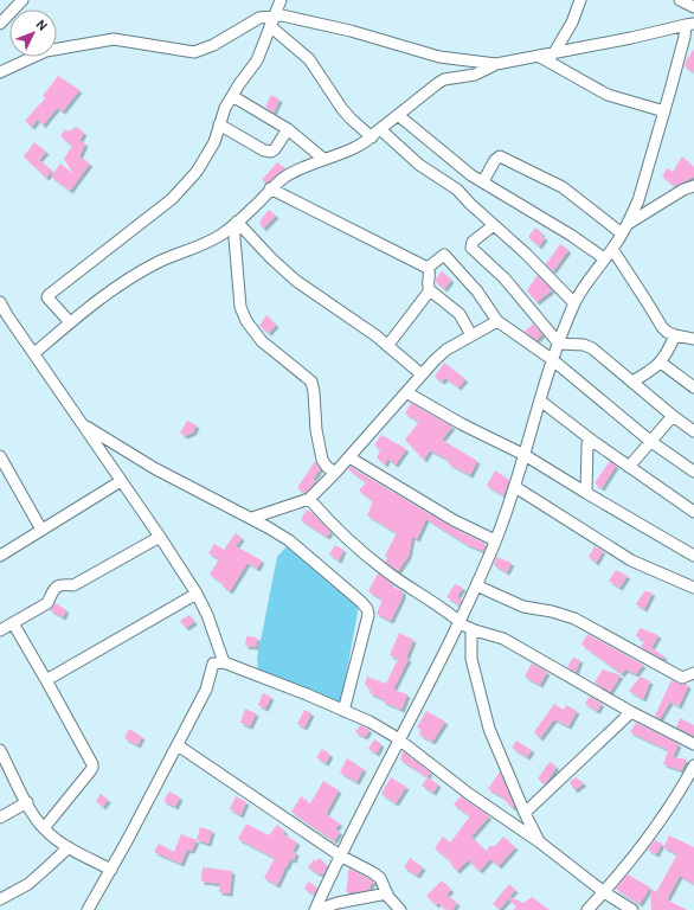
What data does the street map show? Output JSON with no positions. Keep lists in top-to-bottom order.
{
  "north": "top right"
}
